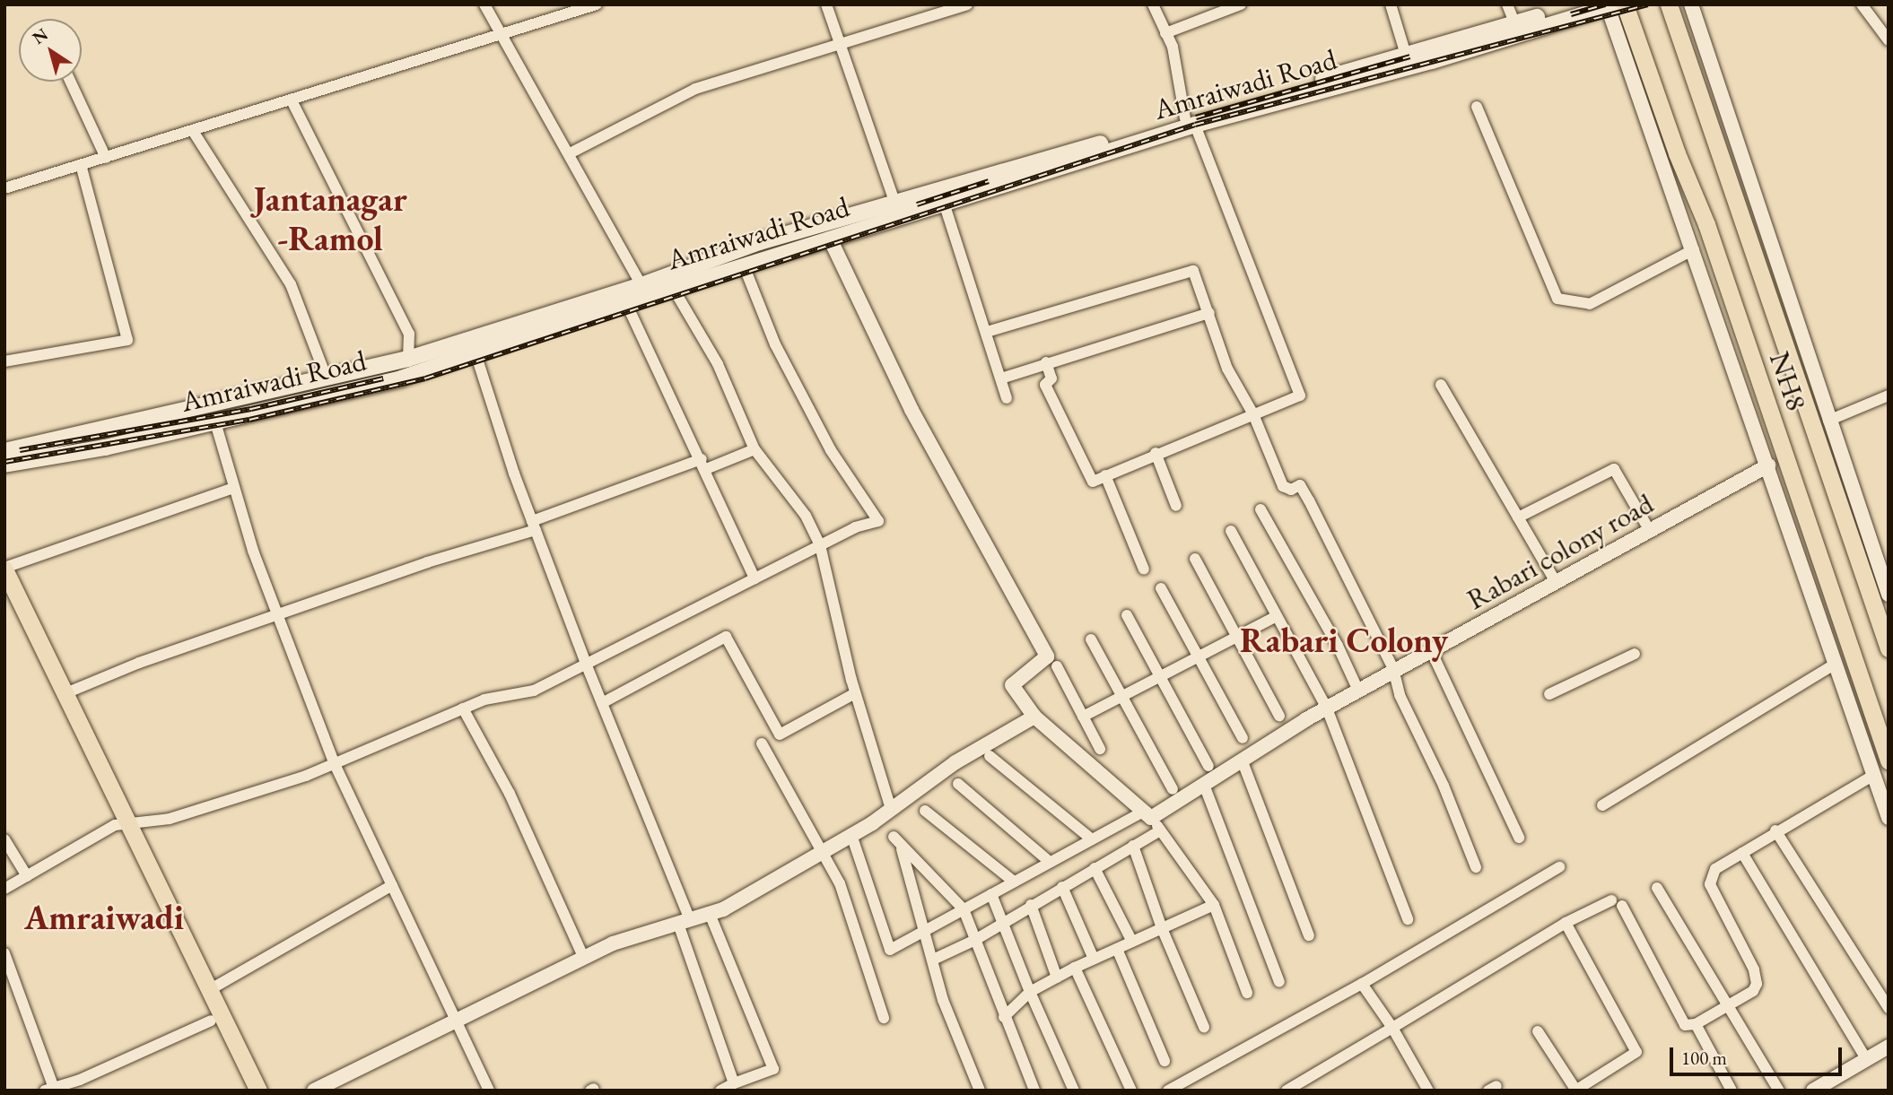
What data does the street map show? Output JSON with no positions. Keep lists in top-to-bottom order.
{
  "streets": {
    "main road": ["Amraiwadi Road", "NH8"],
    "street": ["Rabari colony road"]
  },
  "districts": ["Jantanagar -Ramol", "Rabari Colony", "Amraiwadi"],
  "scale_bar": "100 m",
  "north": "top left"
}
